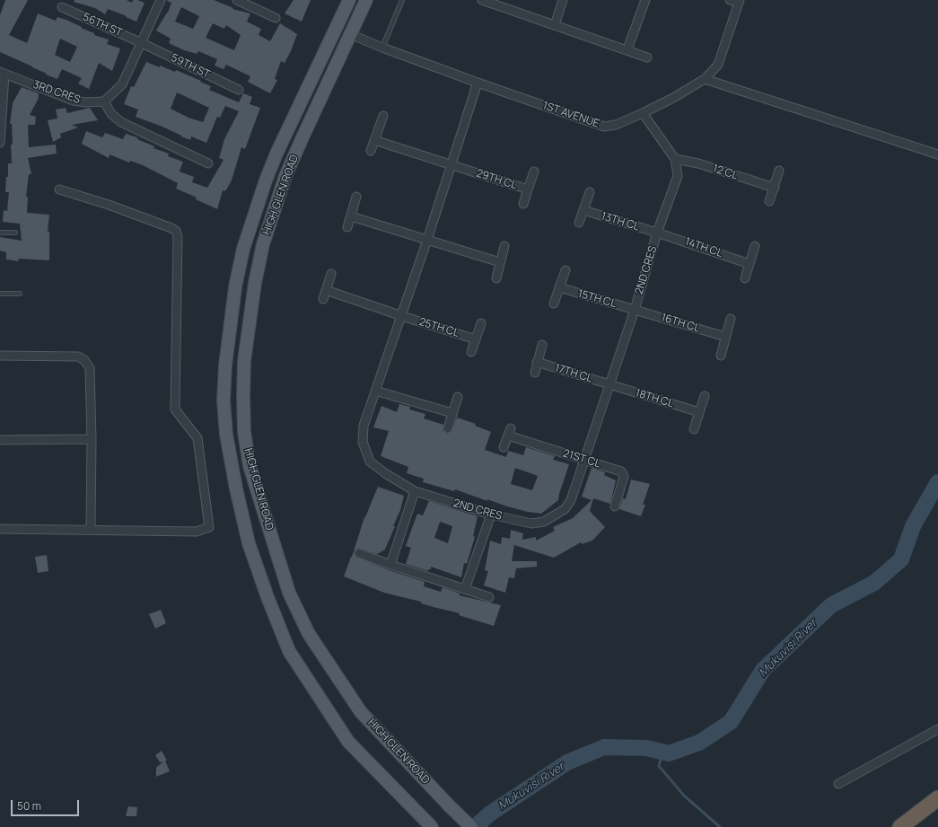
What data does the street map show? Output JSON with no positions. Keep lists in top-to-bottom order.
{
  "streets": {
    "main road": ["HIGH GLEN ROAD"],
    "street": [
      "56TH ST",
      "59TH ST",
      "3RD CRES",
      "1ST AVENUE",
      "12 CL",
      "29TH CL",
      "13TH CL",
      "14TH CL",
      "2ND CRES",
      "15TH CL",
      "16TH CL",
      "25TH CL",
      "17TH CL",
      "18TH CL",
      "21ST CL"
    ]
  },
  "crossings": [
    ["56TH ST", "59TH ST"],
    ["1ST AVENUE", "HIGH GLEN ROAD"],
    ["1ST AVENUE", "2ND CRES"],
    ["12 CL", "2ND CRES"],
    ["29TH CL", "2ND CRES"],
    ["13TH CL", "14TH CL"],
    ["13TH CL", "2ND CRES"],
    ["14TH CL", "2ND CRES"],
    ["2ND CRES", "15TH CL"],
    ["2ND CRES", "16TH CL"],
    ["2ND CRES", "25TH CL"],
    ["2ND CRES", "17TH CL"],
    ["2ND CRES", "18TH CL"],
    ["2ND CRES", "21ST CL"],
    ["15TH CL", "16TH CL"],
    ["17TH CL", "18TH CL"]
  ],
  "water": ["Mukuvisi River"],
  "scale_bar": "50 m"
}
